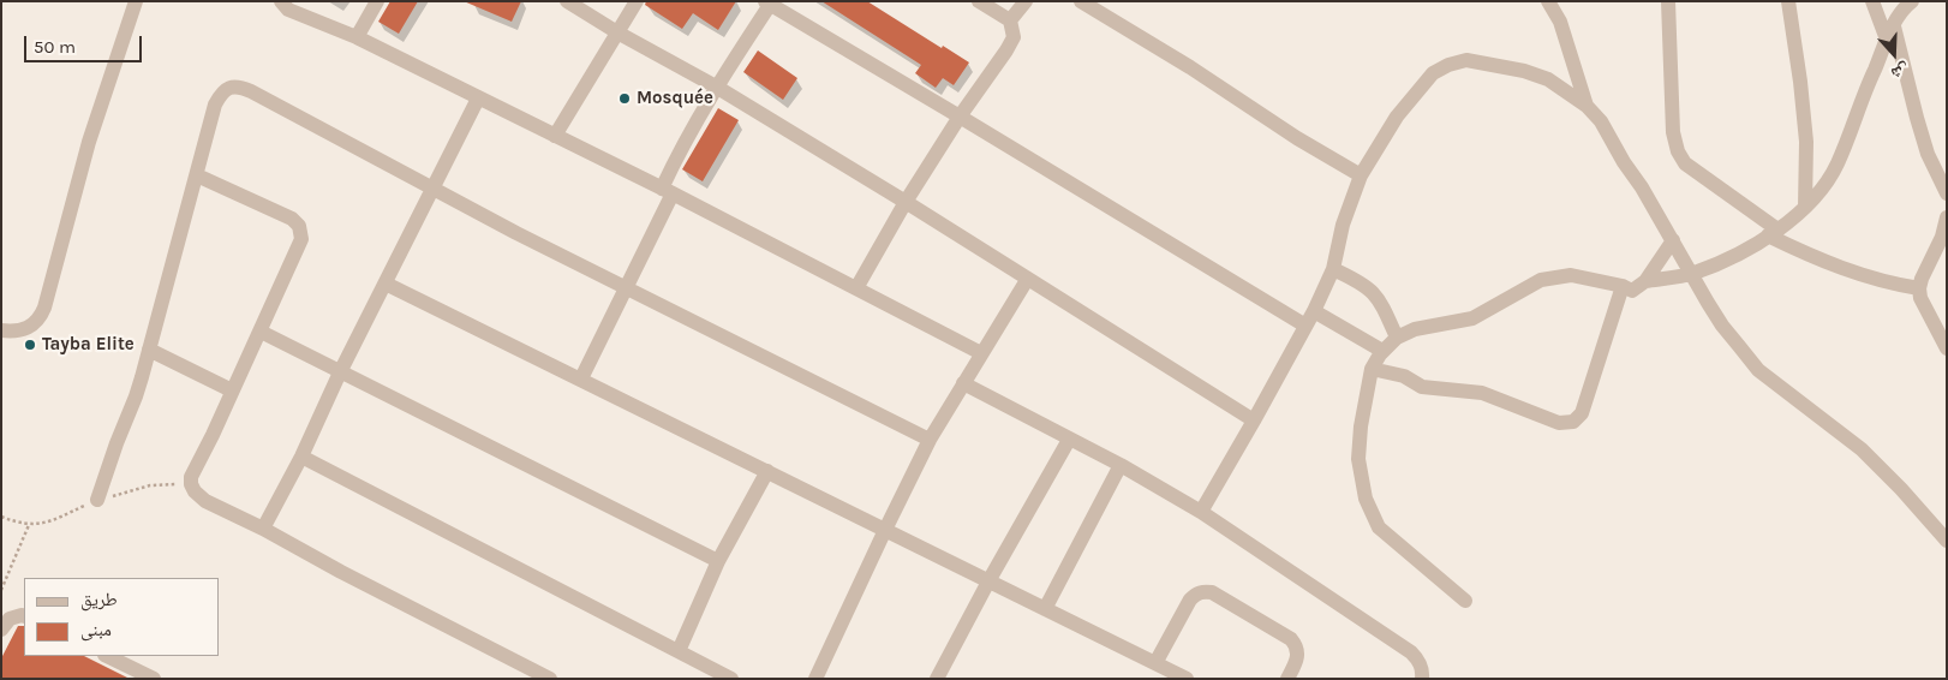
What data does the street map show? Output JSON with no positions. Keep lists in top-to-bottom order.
{
  "places": ["Mosquée", "Tayba Elite"],
  "legend": ["طريق", "مبنى"],
  "scale_bar": "50 m",
  "north": "bottom"
}
